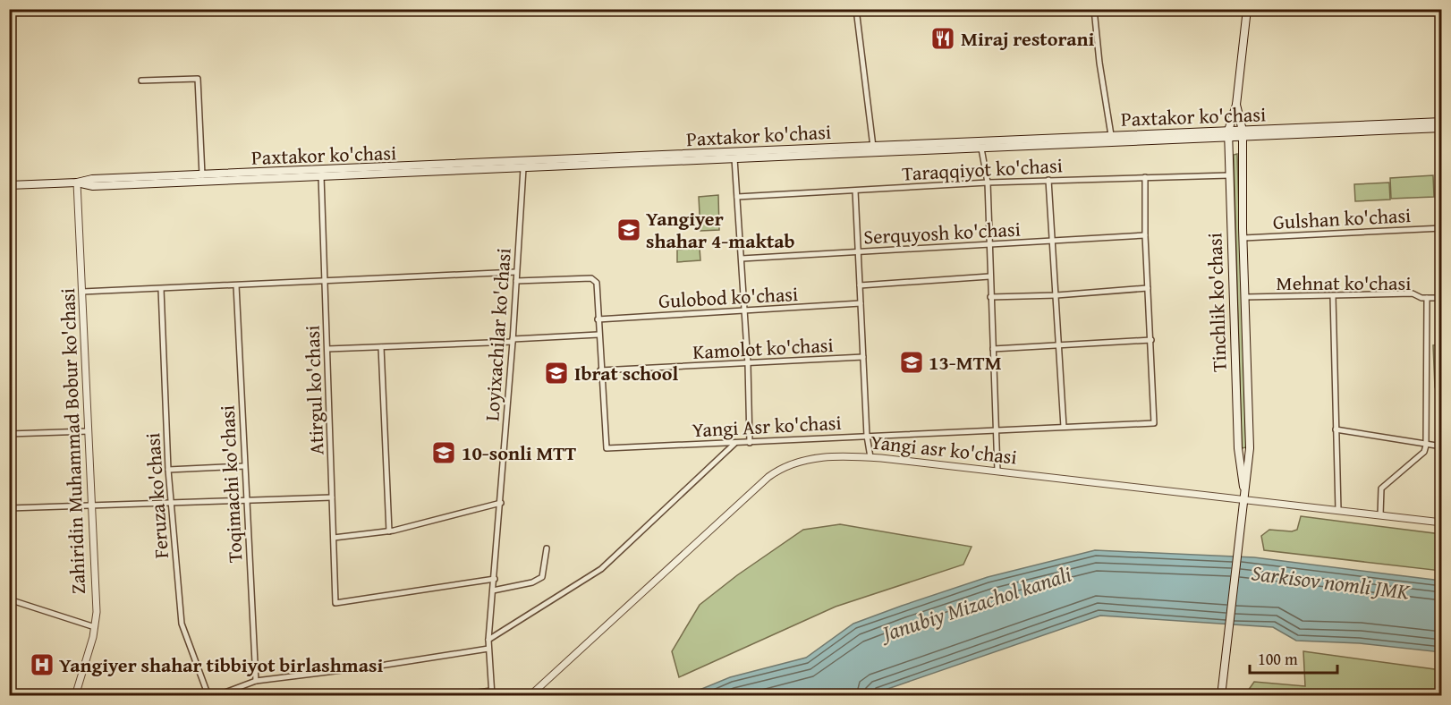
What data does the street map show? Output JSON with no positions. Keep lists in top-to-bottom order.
{
  "streets": {
    "main road": ["Paxtakor ko'chasi", "Tinchlik ko'chasi"],
    "street": [
      "Taraqqiyot ko'chasi",
      "Gulshan ko'chasi",
      "Serquyosh ko'chasi",
      "Mehnat ko'chasi",
      "Gulobod ko'chasi",
      "Loyixachilar ko'chasi",
      "Kamolot ko'chasi",
      "Atirgul ko'chasi",
      "Yangi Asr ko'chasi",
      "Zahiridin Muhammad Bobur ko'chasi",
      "Yangi asr ko'chasi",
      "Toqimachi ko'chasi",
      "Feruza ko'chasi"
    ]
  },
  "crossings": [
    ["Paxtakor ko'chasi", "Tinchlik ko'chasi"],
    ["Paxtakor ko'chasi", "Loyixachilar ko'chasi"],
    ["Paxtakor ko'chasi", "Atirgul ko'chasi"],
    ["Paxtakor ko'chasi", "Zahiridin Muhammad Bobur ko'chasi"],
    ["Taraqqiyot ko'chasi", "Tinchlik ko'chasi"],
    ["Gulshan ko'chasi", "Tinchlik ko'chasi"],
    ["Mehnat ko'chasi", "Tinchlik ko'chasi"],
    ["Tinchlik ko'chasi", "Yangi asr ko'chasi"],
    ["Loyixachilar ko'chasi", "Atirgul ko'chasi"],
    ["Kamolot ko'chasi", "Yangi Asr ko'chasi"]
  ],
  "water": ["Sarkisov nomli JMK", "Janubiy Mizachol kanali"],
  "places": {
    "restaurant": ["Miraj restorani"],
    "school or university": [
      "Yangiyer shahar 4-maktab",
      "13-MTM",
      "Ibrat school",
      "10-sonli MTT"
    ],
    "hospital": ["Yangiyer shahar tibbiyot birlashmasi"]
  },
  "scale_bar": "100 m"
}
